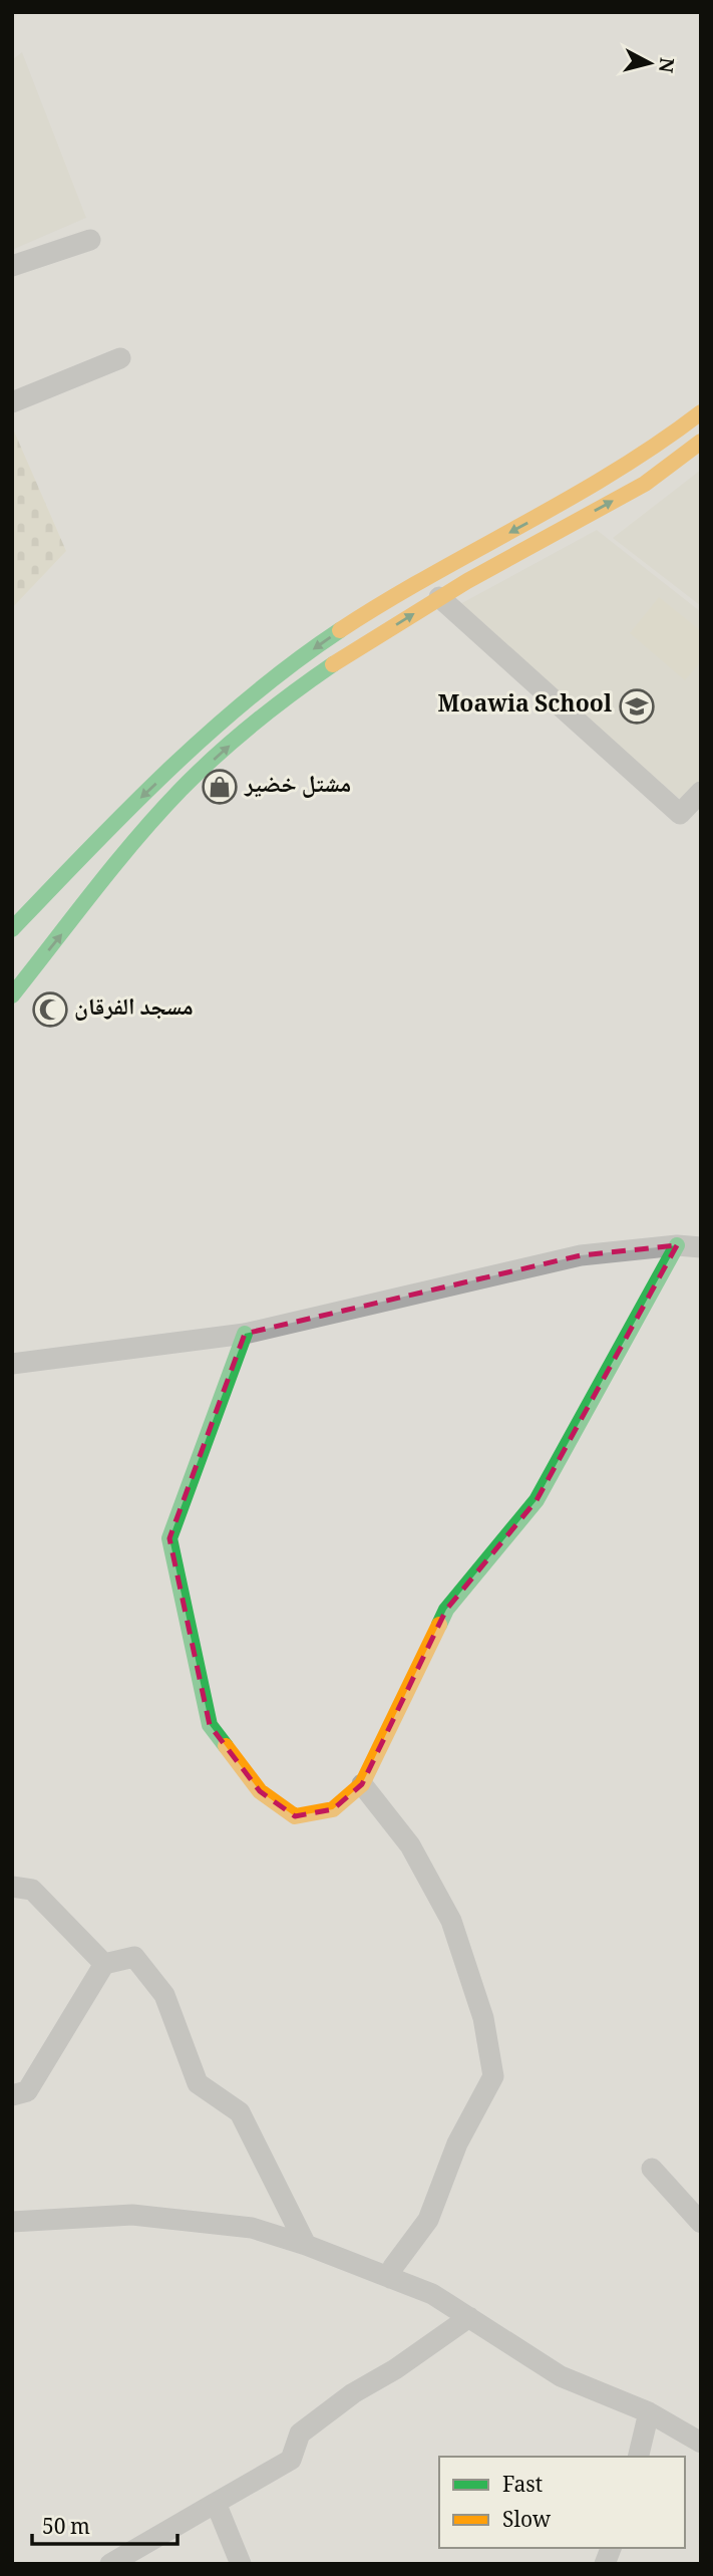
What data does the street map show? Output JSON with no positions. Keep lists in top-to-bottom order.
{
  "places": {
    "school or university": ["Moawia School"],
    "shop": ["مشتل خضير"],
    "mosque": ["مسجد الفرقان"]
  },
  "legend": ["Fast", "Slow"],
  "scale_bar": "50 m",
  "north": "right"
}
